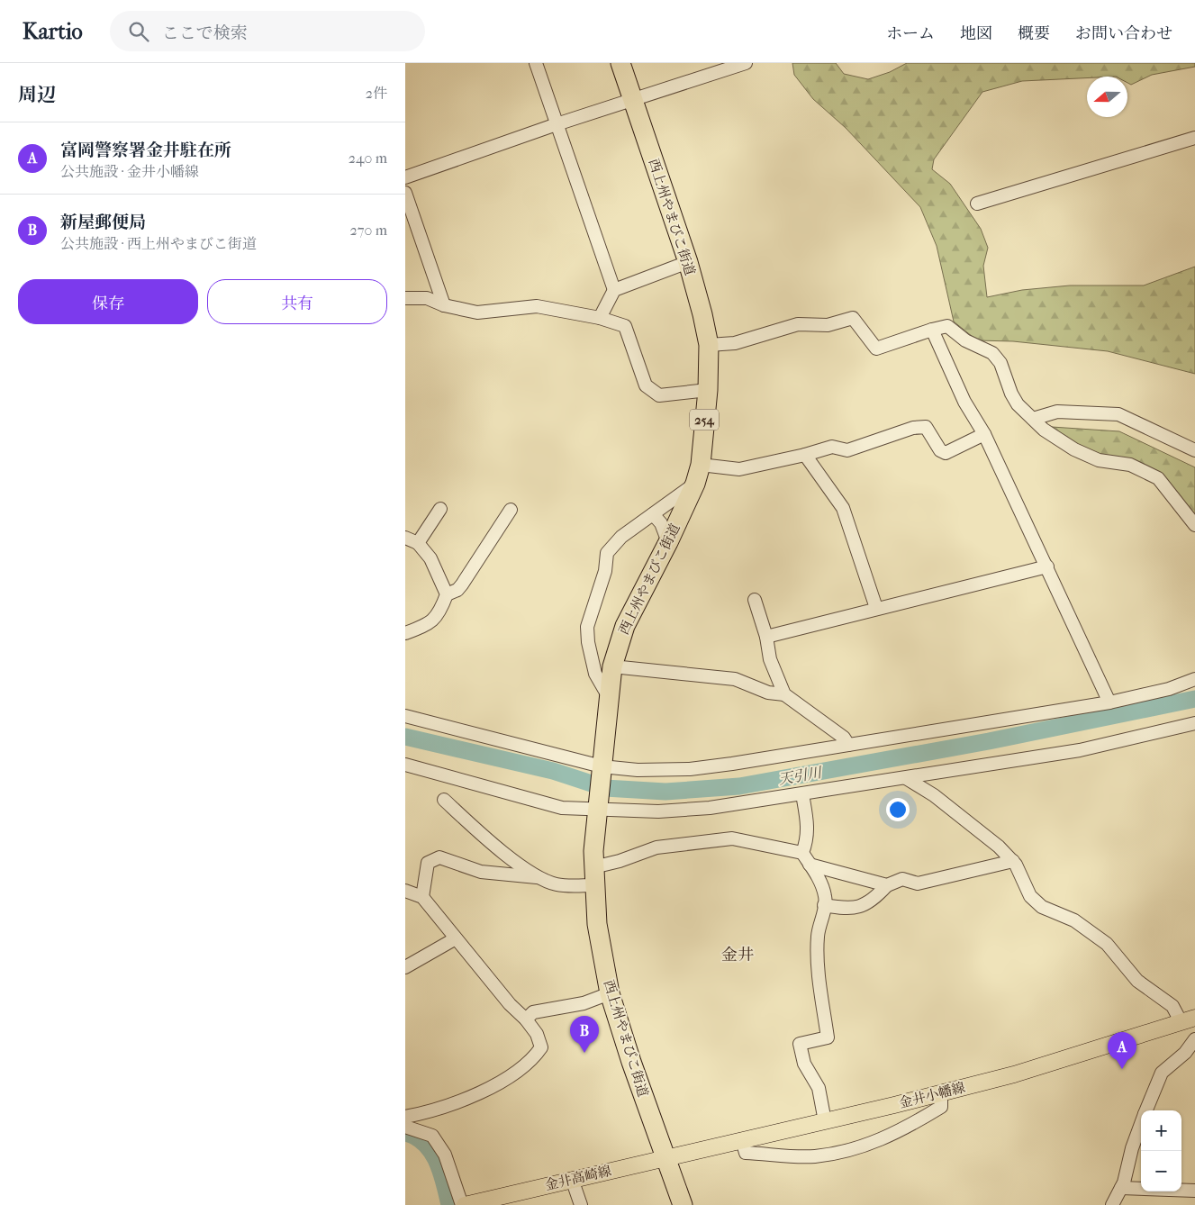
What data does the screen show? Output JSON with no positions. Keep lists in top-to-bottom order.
{
  "streets": {
    "highway": ["西上州やまびこ街道", "254"],
    "main road": ["金井小幡線", "金井高崎線"]
  },
  "crossings": [
    ["西上州やまびこ街道", "金井小幡線"],
    ["西上州やまびこ街道", "金井高崎線"],
    ["金井小幡線", "金井高崎線"]
  ],
  "districts": ["金井"],
  "water": ["天引川"],
  "north": "left",
  "page": {
    "header": "Kartio",
    "search": "ここで検索",
    "nav": [
      "ホーム",
      "地図",
      "概要",
      "お問い合わせ"
    ],
    "heading": ["周辺", "2件"],
    "list": [
      {
        "mark": "A",
        "name": "富岡警察署金井駐在所",
        "note": "公共施設 · 金井小幡線",
        "value": "240 m"
      },
      {
        "mark": "B",
        "name": "新屋郵便局",
        "note": "公共施設 · 西上州やまびこ街道",
        "value": "270 m"
      }
    ],
    "buttons": ["保存", "共有"],
    "pins": ["B", "A"],
    "map_buttons": ["+", "−"]
  }
}
